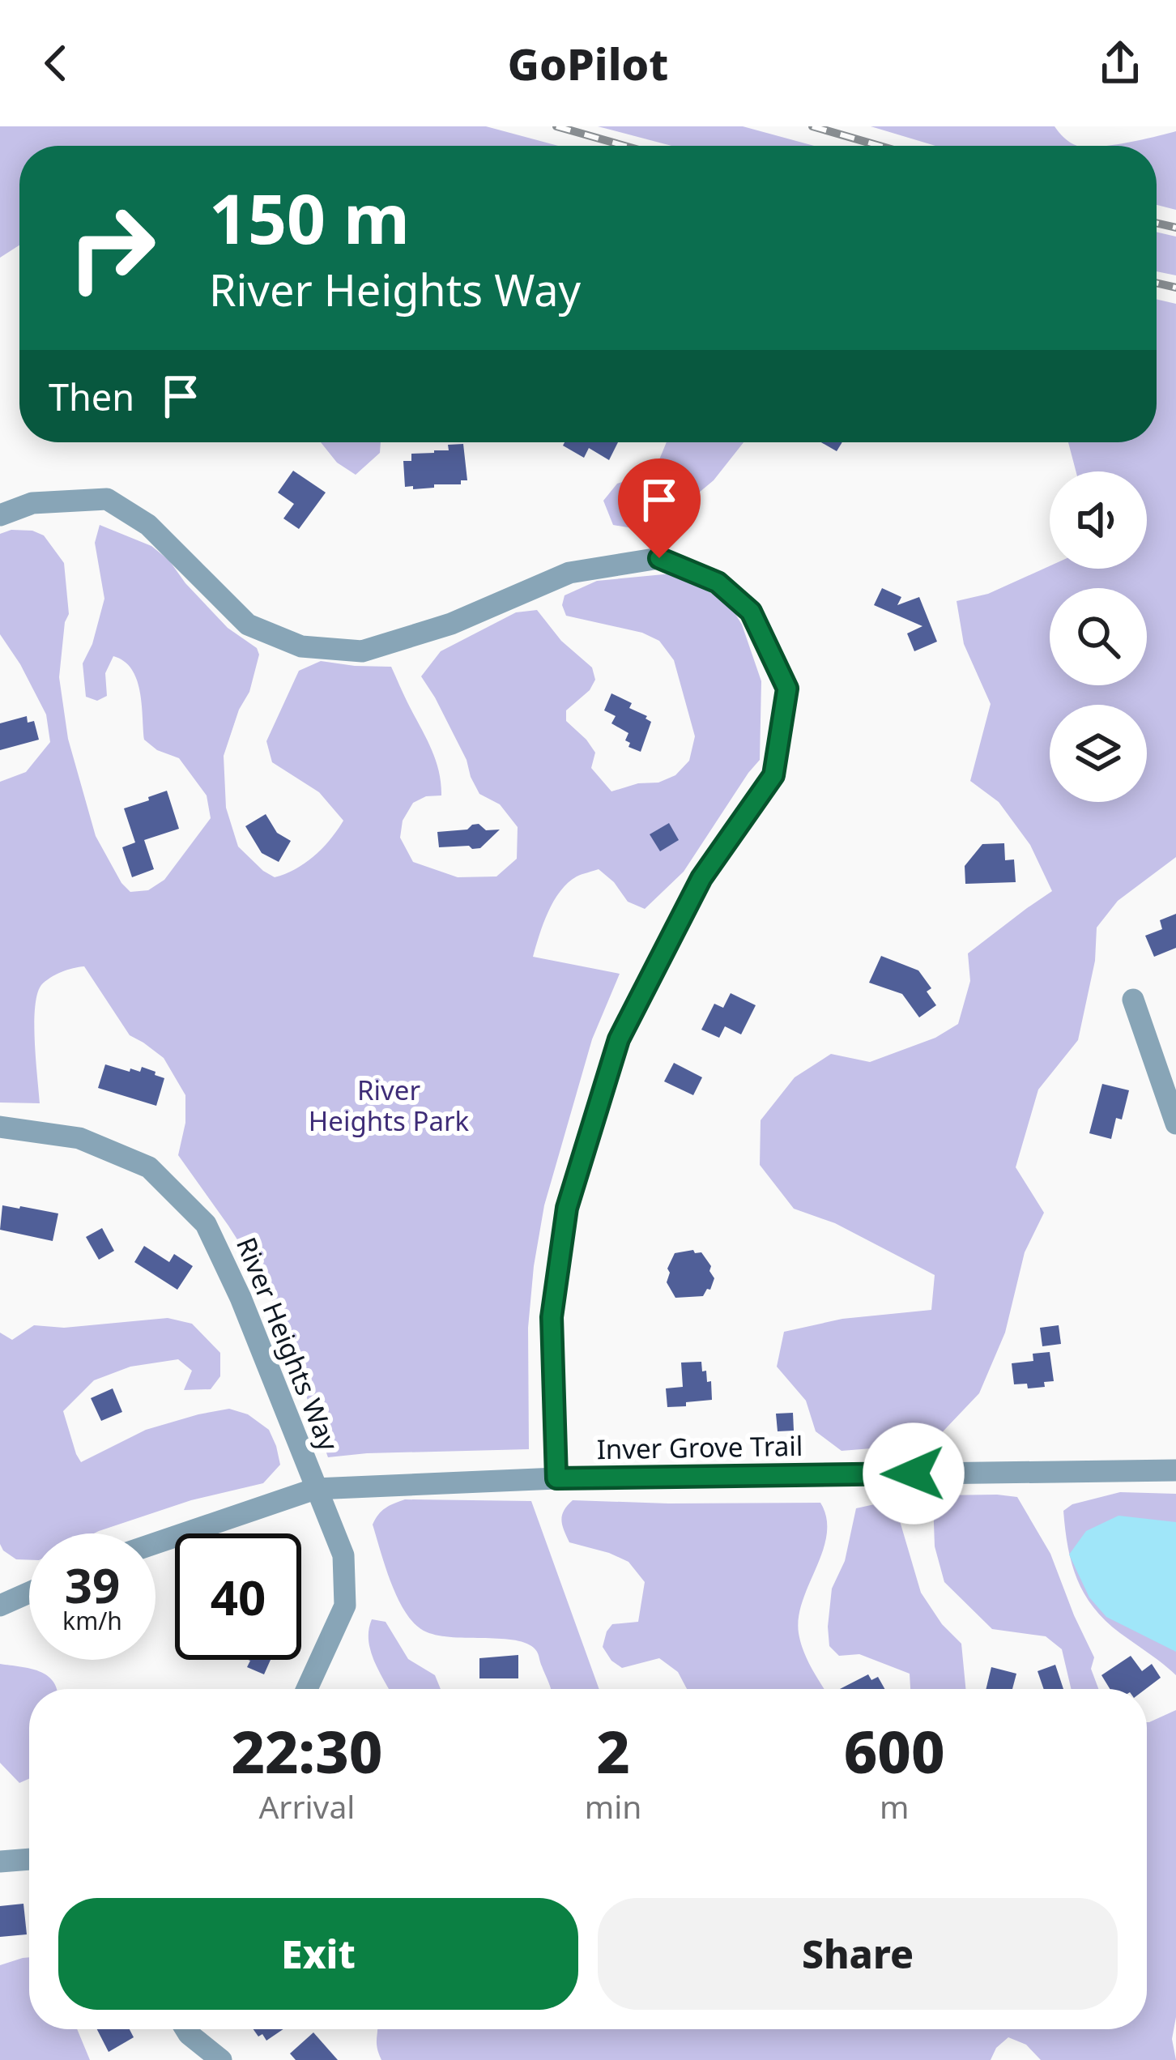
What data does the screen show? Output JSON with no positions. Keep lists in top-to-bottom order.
{
  "streets": {
    "street": ["River Heights Way", "Inver Grove Trail"]
  },
  "crossings": [
    ["River Heights Way", "Inver Grove Trail"]
  ],
  "parks": ["River Heights Park"],
  "page": {
    "header": "GoPilot",
    "turn": ["150 m", "River Heights Way"],
    "then": "Then",
    "speed": "39 km/h",
    "limit": "40",
    "eta": [
      "22:30",
      "Arrival",
      "2",
      "min",
      "600",
      "m"
    ],
    "buttons": ["Exit", "Share"]
  }
}
